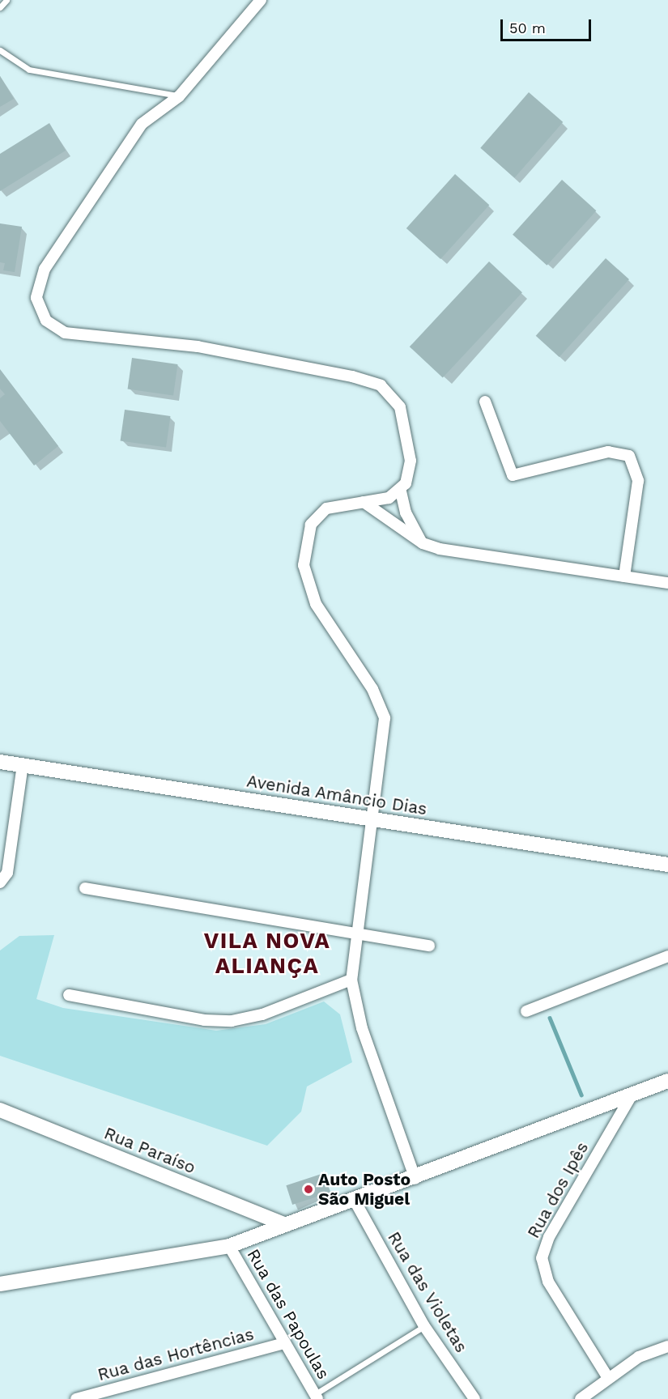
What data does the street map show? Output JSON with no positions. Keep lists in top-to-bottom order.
{
  "streets": {
    "street": [
      "Avenida Amâncio Dias",
      "Rua Paraíso",
      "Rua dos Ipês",
      "Rua das Violetas",
      "Rua das Papoulas",
      "Rua das Hortências"
    ]
  },
  "crossings": [
    ["Rua das Papoulas", "Rua das Hortências"]
  ],
  "districts": ["VILA NOVA ALIANÇA"],
  "places": ["Auto Posto São Miguel"],
  "scale_bar": "50 m"
}
